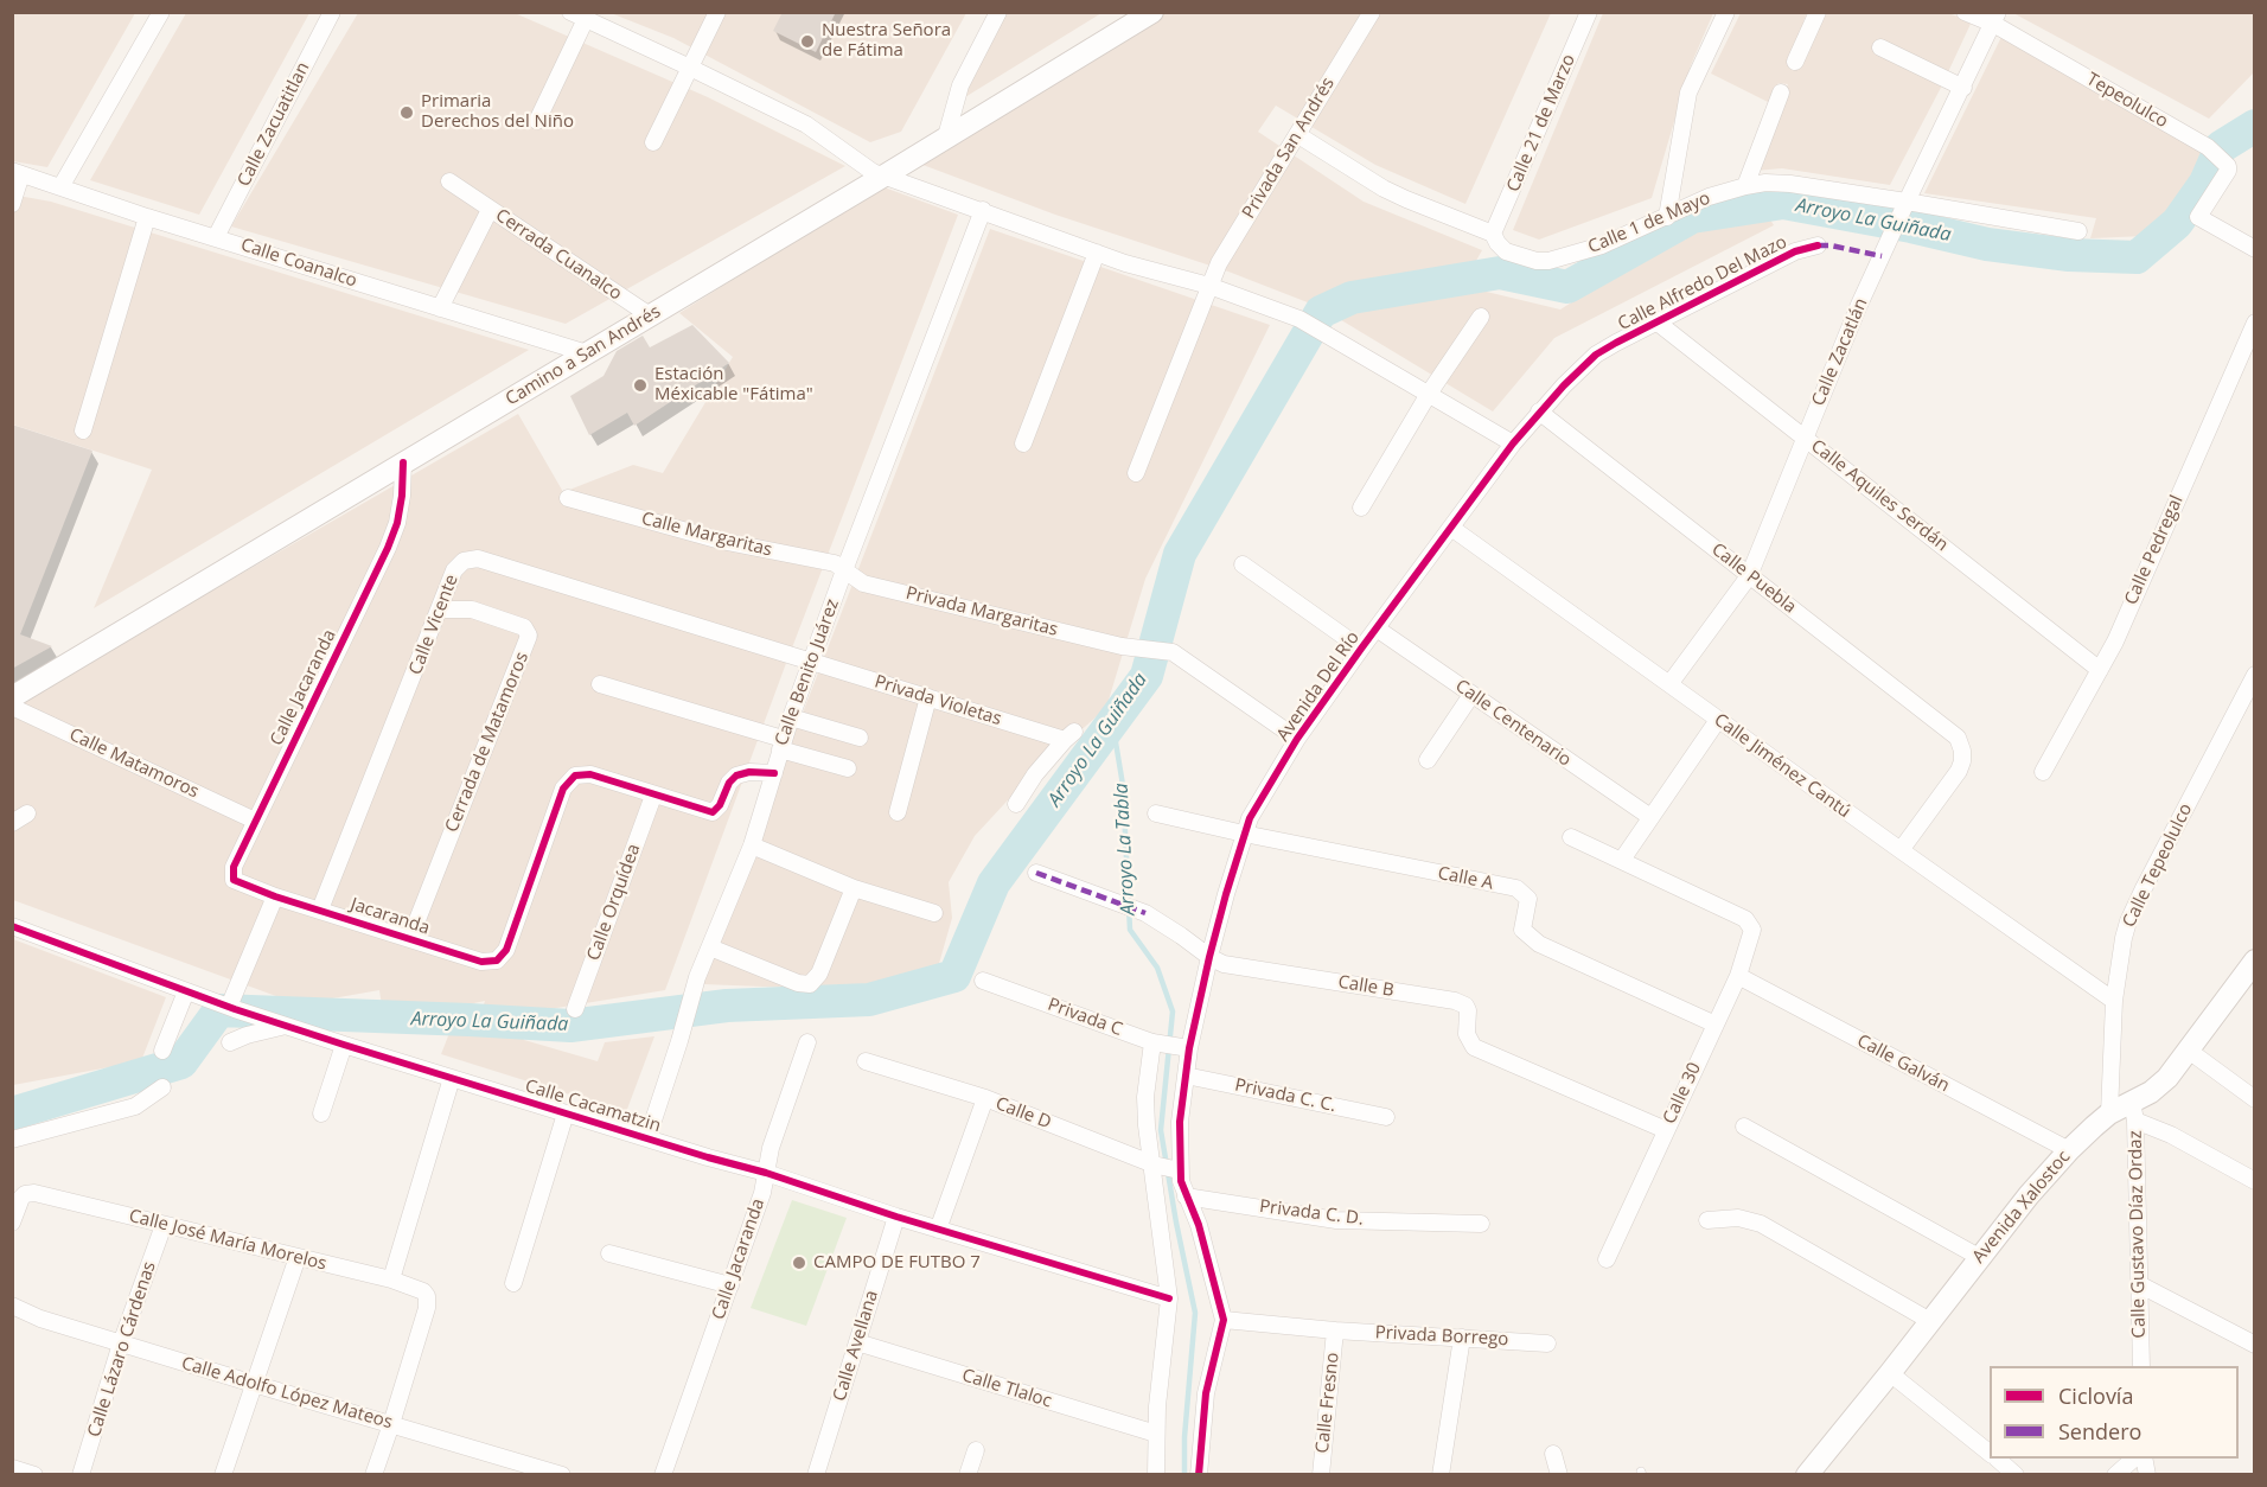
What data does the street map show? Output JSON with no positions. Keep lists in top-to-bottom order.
{
  "streets": {
    "main road": ["Camino a San Andrés", "Avenida Xalostoc"],
    "street": [
      "Tepeolulco",
      "Calle 21 de Marzo",
      "Calle Zacuatitlan",
      "Privada San Andrés",
      "Calle 1 de Mayo",
      "Cerrada Cuanalco",
      "Calle Coanalco",
      "Calle Alfredo Del Mazo",
      "Calle Zacatlán",
      "Calle Aquiles Serdán",
      "Calle Margaritas",
      "Calle Pedregal",
      "Calle Puebla",
      "Privada Margaritas",
      "Calle Vicente",
      "Calle Benito Juárez",
      "Avenida Del Río",
      "Calle Jacaranda",
      "Privada Violetas",
      "Calle Centenario",
      "Cerrada de Matamoros",
      "Calle Matamoros",
      "Calle Jiménez Cantú",
      "Calle Tepeolulco",
      "Calle A",
      "Calle Orquídea",
      "Jacaranda",
      "Calle B",
      "Privada C",
      "Calle Galván",
      "Calle 30",
      "Privada C. C.",
      "Calle Cacamatzin",
      "Calle D",
      "Privada C. D.",
      "Calle Gustavo Díaz Ordaz",
      "Calle José María Morelos",
      "Privada Borrego",
      "Calle Avellana",
      "Calle Lázaro Cárdenas",
      "Calle Tlaloc",
      "Calle Adolfo López Mateos",
      "Calle Fresno"
    ]
  },
  "crossings": [
    ["Tepeolulco", "Calle Zacatlán"],
    ["Calle 21 de Marzo", "Calle 1 de Mayo"],
    ["Calle Zacuatitlan", "Calle Coanalco"],
    ["Privada San Andrés", "Calle 1 de Mayo"],
    ["Calle 1 de Mayo", "Calle Zacatlán"],
    ["Cerrada Cuanalco", "Calle Coanalco"],
    ["Cerrada Cuanalco", "Camino a San Andrés"],
    ["Calle Coanalco", "Camino a San Andrés"],
    ["Calle Alfredo Del Mazo", "Calle Aquiles Serdán"],
    ["Calle Alfredo Del Mazo", "Calle Puebla"],
    ["Calle Alfredo Del Mazo", "Avenida Del Río"],
    ["Calle Zacatlán", "Calle Aquiles Serdán"],
    ["Calle Zacatlán", "Calle Puebla"],
    ["Calle Zacatlán", "Calle Jiménez Cantú"],
    ["Camino a San Andrés", "Calle Jacaranda"],
    ["Calle Aquiles Serdán", "Calle Pedregal"],
    ["Calle Margaritas", "Privada Margaritas"],
    ["Calle Margaritas", "Calle Benito Juárez"],
    ["Calle Puebla", "Calle Jiménez Cantú"],
    ["Privada Margaritas", "Calle Benito Juárez"],
    ["Privada Margaritas", "Avenida Del Río"],
    ["Calle Vicente", "Calle Benito Juárez"],
    ["Calle Vicente", "Privada Violetas"],
    ["Calle Vicente", "Cerrada de Matamoros"],
    ["Calle Vicente", "Jacaranda"],
    ["Calle Benito Juárez", "Privada Violetas"],
    ["Calle Benito Juárez", "Calle Cacamatzin"],
    ["Avenida Del Río", "Calle Centenario"],
    ["Avenida Del Río", "Calle Jiménez Cantú"],
    ["Avenida Del Río", "Calle A"],
    ["Avenida Del Río", "Calle B"],
    ["Avenida Del Río", "Privada C"],
    ["Avenida Del Río", "Privada C. C."],
    ["Avenida Del Río", "Calle D"],
    ["Avenida Del Río", "Privada C. D."],
    ["Avenida Del Río", "Privada Borrego"],
    ["Calle Jacaranda", "Calle Matamoros"],
    ["Calle Jacaranda", "Jacaranda"],
    ["Calle Jacaranda", "Calle Cacamatzin"],
    ["Cerrada de Matamoros", "Jacaranda"],
    ["Calle Jiménez Cantú", "Calle Tepeolulco"],
    ["Calle Tepeolulco", "Avenida Xalostoc"],
    ["Calle A", "Calle 30"],
    ["Calle Orquídea", "Jacaranda"],
    ["Calle B", "Calle 30"],
    ["Calle Galván", "Calle 30"],
    ["Calle Galván", "Avenida Xalostoc"],
    ["Calle Cacamatzin", "Calle Avellana"],
    ["Avenida Xalostoc", "Calle Gustavo Díaz Ordaz"],
    ["Calle José María Morelos", "Calle Lázaro Cárdenas"],
    ["Calle José María Morelos", "Calle Adolfo López Mateos"],
    ["Privada Borrego", "Calle Fresno"],
    ["Calle Avellana", "Calle Tlaloc"],
    ["Calle Lázaro Cárdenas", "Calle Adolfo López Mateos"]
  ],
  "water": ["Arroyo La Guiñada", "Arroyo La Tabla"],
  "places": [
    "Nuestra Señora de Fátima",
    "Primaria Derechos del Niño",
    "Estación Méxicable \"Fátima\"",
    "CAMPO DE FUTBO 7"
  ],
  "legend": ["Ciclovía", "Sendero"]
}
